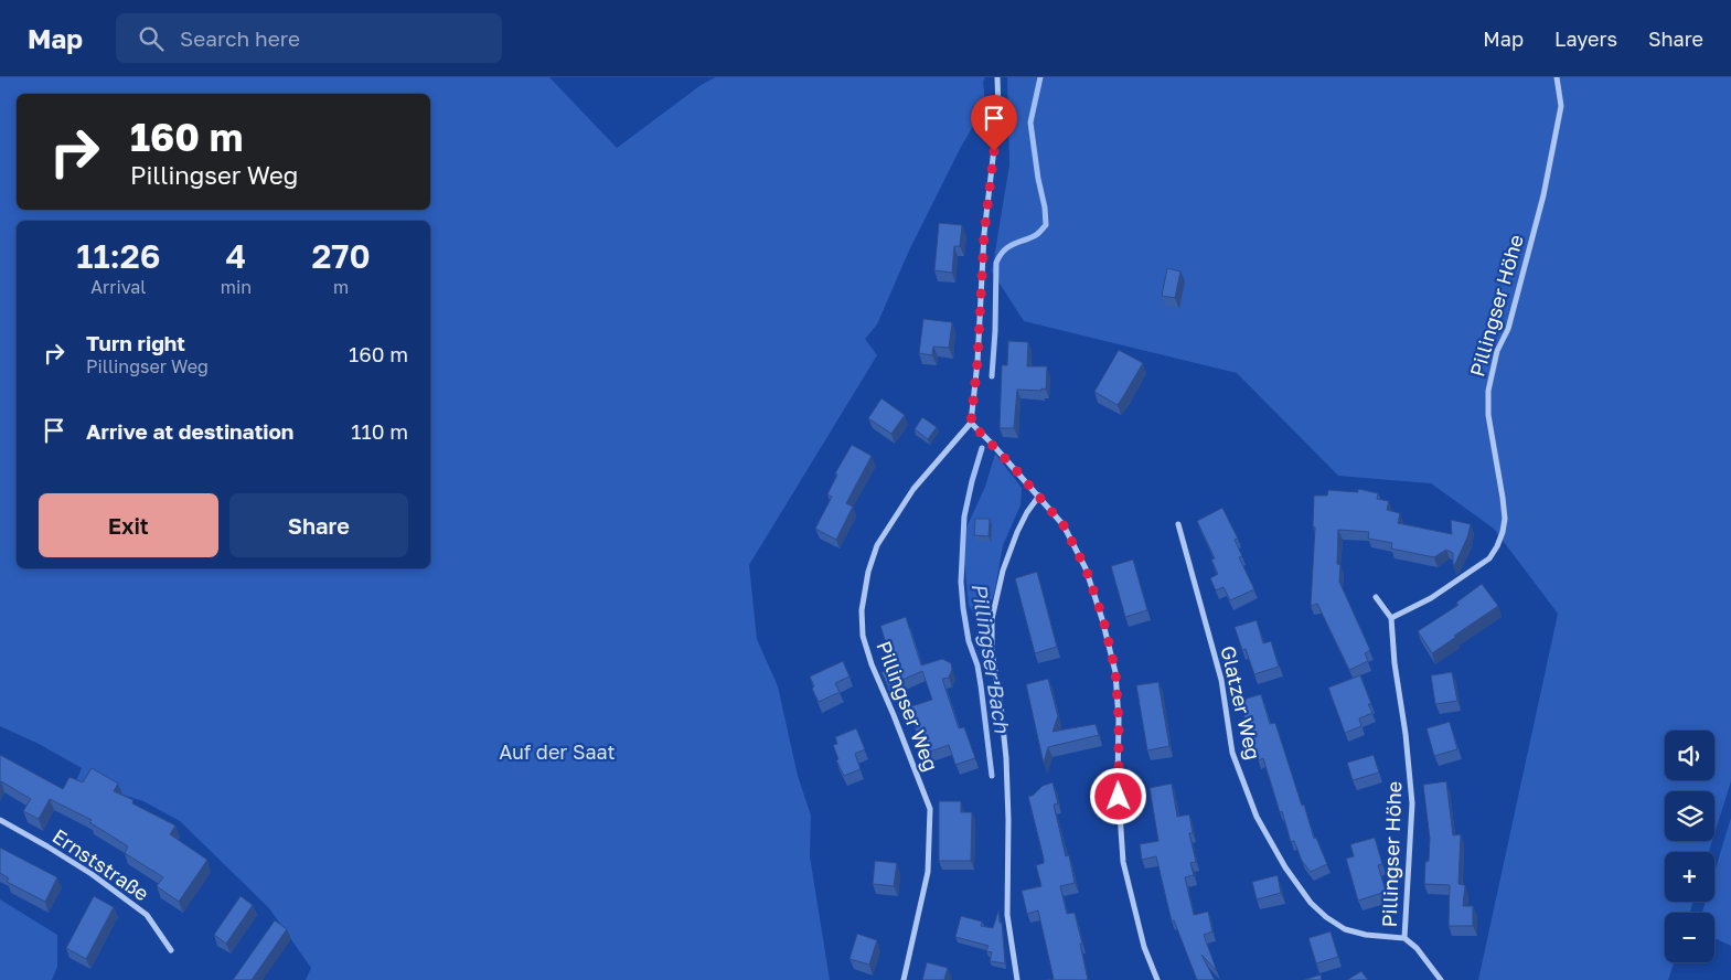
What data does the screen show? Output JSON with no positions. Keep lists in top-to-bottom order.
{
  "streets": {
    "street": [
      "Pillingser Höhe",
      "Glatzer Weg",
      "Pillingser Weg",
      "Ernststraße"
    ]
  },
  "crossings": [
    ["Pillingser Höhe", "Glatzer Weg"]
  ],
  "water": ["Pillingser Bach"],
  "parks": ["Auf der Saat"],
  "page": {
    "header": "Map",
    "search": "Search here",
    "nav": ["Map", "Layers", "Share"],
    "turn": ["160 m", "Pillingser Weg"],
    "eta": [
      "11:26",
      "Arrival",
      "4",
      "min",
      "270",
      "m"
    ],
    "list": [
      {
        "name": "Turn right",
        "note": "Pillingser Weg",
        "value": "160 m"
      },
      {
        "name": "Arrive at destination",
        "value": "110 m"
      }
    ],
    "buttons": ["Exit", "Share"],
    "map_buttons": ["+", "−"]
  }
}
